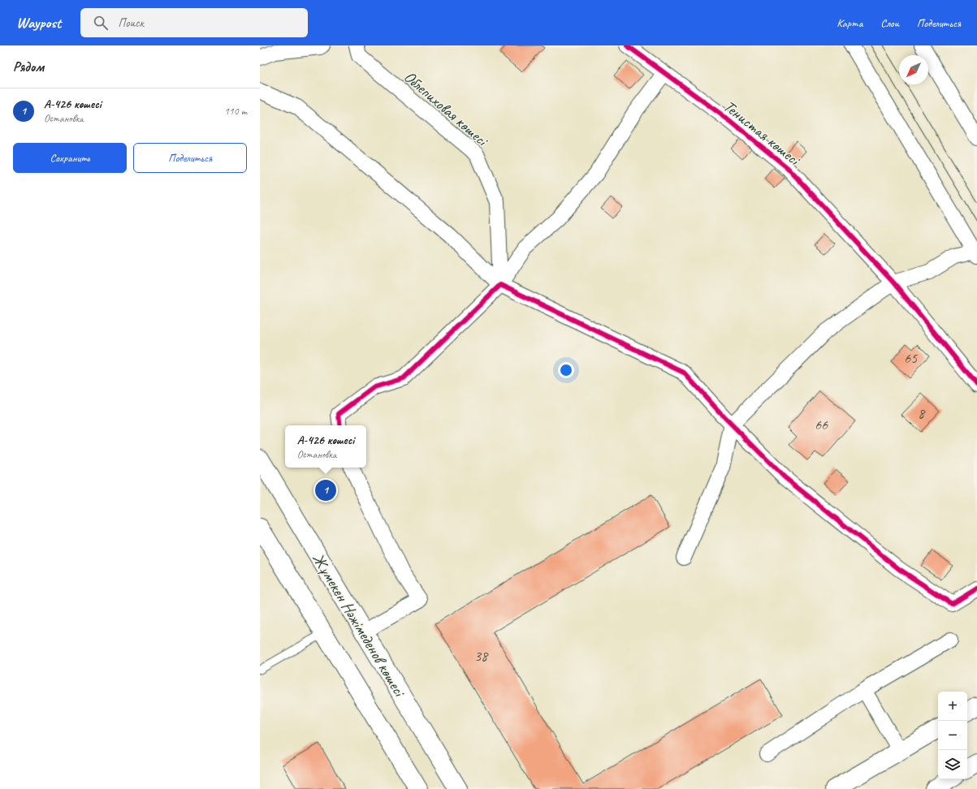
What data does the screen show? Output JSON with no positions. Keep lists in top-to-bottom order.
{
  "streets": {
    "main road": ["Жұмекен Нәжімеденов көшесі"],
    "street": ["Облепиховая көшесі", "Тенистая көшесі"]
  },
  "house_numbers": [
    "65",
    "8",
    "66",
    "38"
  ],
  "north": "bottom left",
  "page": {
    "header": "Waypost",
    "search": "Поиск",
    "nav": ["Карта", "Слои", "Поделиться"],
    "heading": "Рядом",
    "list": [
      {
        "mark": "1",
        "name": "А-426 көшесі",
        "note": "Остановка",
        "value": "110 m"
      }
    ],
    "buttons": ["Сохранить", "Поделиться"],
    "popup": ["А-426 көшесі", "Остановка"],
    "pins": "1",
    "map_buttons": ["+", "−"]
  }
}
